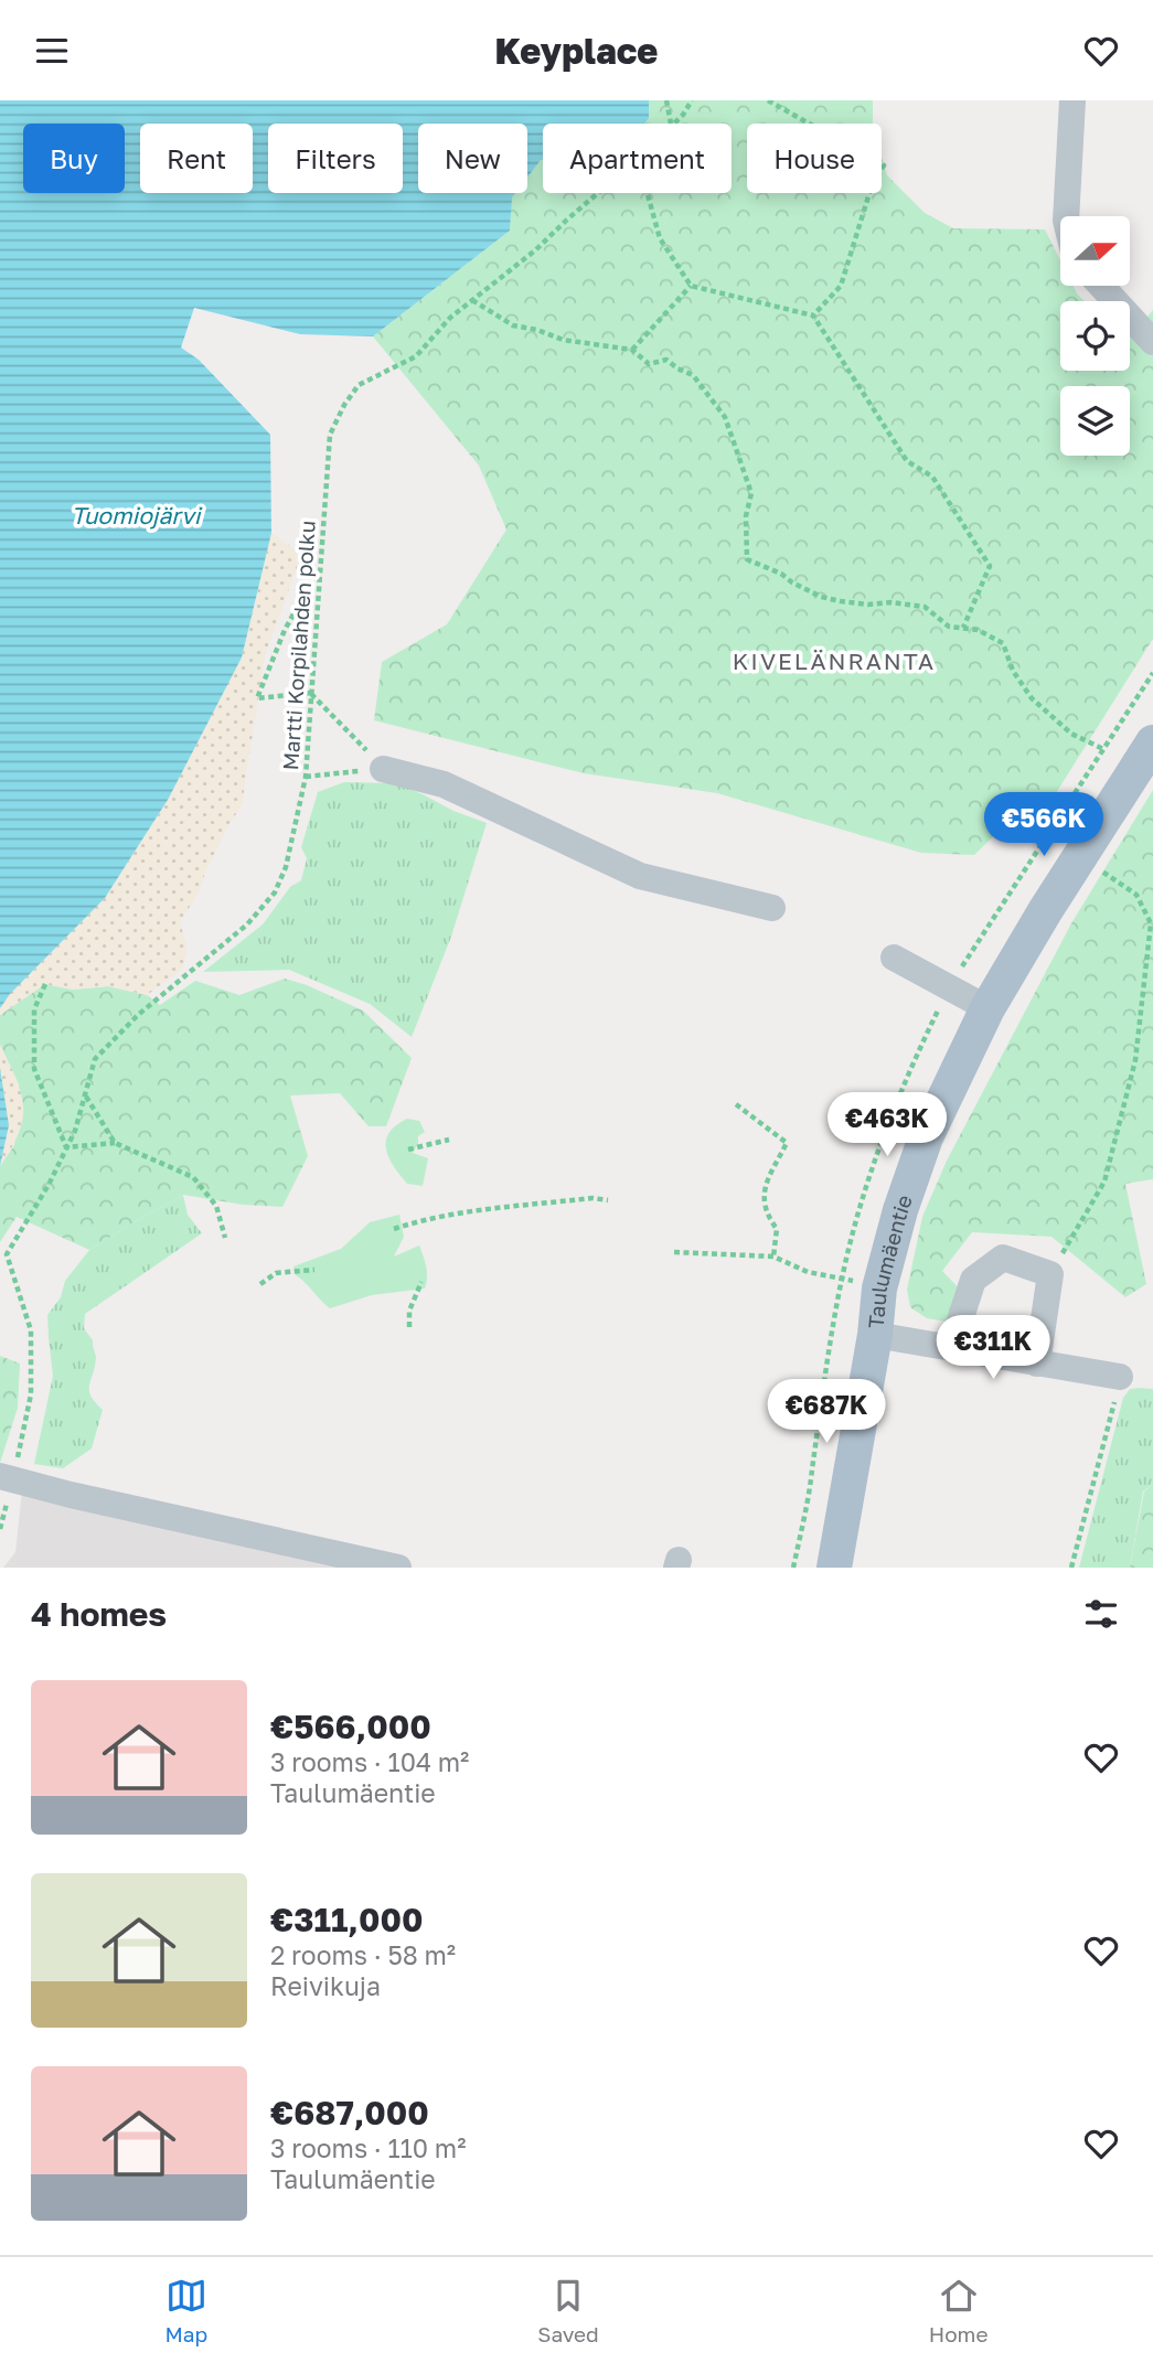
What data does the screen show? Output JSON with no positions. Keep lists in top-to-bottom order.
{
  "streets": {
    "main road": ["Taulumäentie"],
    "path": ["Martti Korpilahden polku"]
  },
  "districts": ["KIVELÄNRANTA"],
  "water": ["Tuomiojärvi"],
  "north": "right",
  "page": {
    "header": "Keyplace",
    "chip": [
      "Buy",
      "Rent",
      "Filters",
      "New",
      "Apartment",
      "House"
    ],
    "price": [
      "€566K",
      "€463K",
      "€311K",
      "€687K"
    ],
    "heading": "4 homes",
    "list": [
      {
        "name": "€566,000",
        "note": "3 rooms · 104 m² · Taulumäentie"
      },
      {
        "name": "€311,000",
        "note": "2 rooms · 58 m² · Reivikuja"
      },
      {
        "name": "€687,000",
        "note": "3 rooms · 110 m² · Taulumäentie"
      }
    ],
    "tabs": ["Map", "Saved", "Home"]
  }
}
